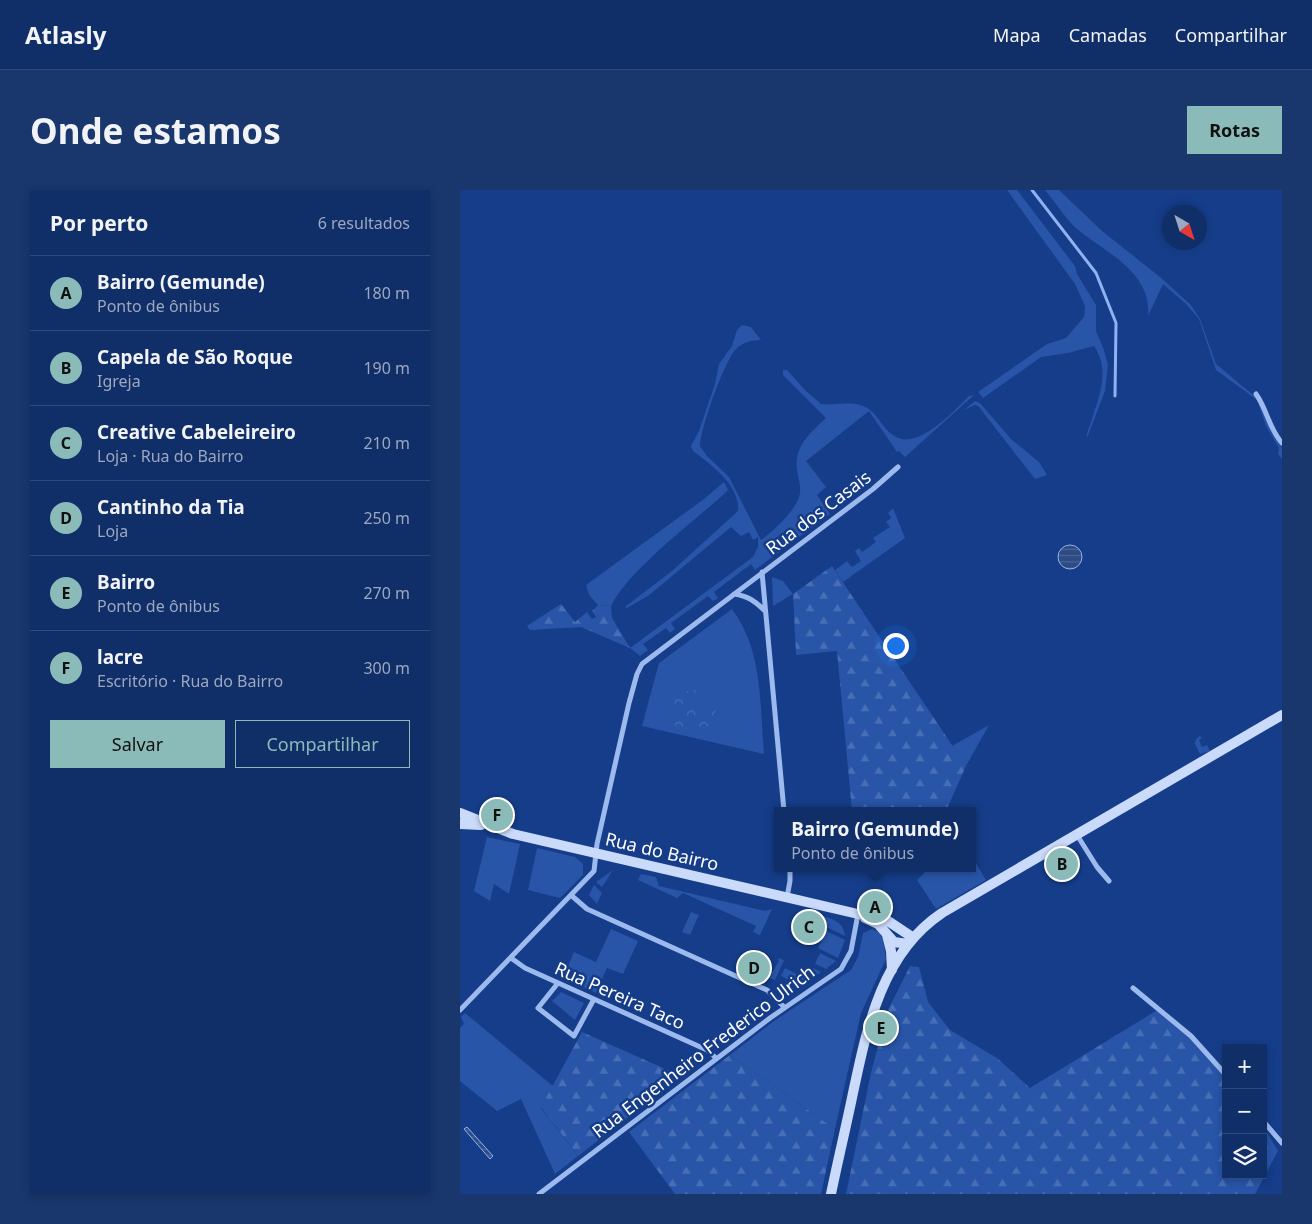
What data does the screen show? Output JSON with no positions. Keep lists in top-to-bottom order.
{
  "streets": {
    "main road": ["Rua do Bairro"],
    "street": ["Rua dos Casais", "Rua Pereira Taco", "Rua Engenheiro Frederico Ulrich"]
  },
  "crossings": [
    ["Rua do Bairro", "Rua Engenheiro Frederico Ulrich"],
    ["Rua Pereira Taco", "Rua Engenheiro Frederico Ulrich"]
  ],
  "north": "bottom right",
  "page": {
    "header": "Atlasly",
    "nav": ["Mapa", "Camadas", "Compartilhar"],
    "buttons": [
      "Rotas",
      ["Salvar", "Compartilhar"]
    ],
    "title": "Onde estamos",
    "heading": ["Por perto", "6 resultados"],
    "list": [
      {
        "mark": "A",
        "name": "Bairro (Gemunde)",
        "note": "Ponto de ônibus",
        "value": "180 m"
      },
      {
        "mark": "B",
        "name": "Capela de São Roque",
        "note": "Igreja",
        "value": "190 m"
      },
      {
        "mark": "C",
        "name": "Creative Cabeleireiro",
        "note": "Loja · Rua do Bairro",
        "value": "210 m"
      },
      {
        "mark": "D",
        "name": "Cantinho da Tia",
        "note": "Loja",
        "value": "250 m"
      },
      {
        "mark": "E",
        "name": "Bairro",
        "note": "Ponto de ônibus",
        "value": "270 m"
      },
      {
        "mark": "F",
        "name": "lacre",
        "note": "Escritório · Rua do Bairro",
        "value": "300 m"
      }
    ],
    "pins": [
      "F",
      "B",
      "A",
      "C",
      "D",
      "E"
    ],
    "popup": ["Bairro (Gemunde)", "Ponto de ônibus"],
    "map_buttons": ["+", "−"]
  }
}
